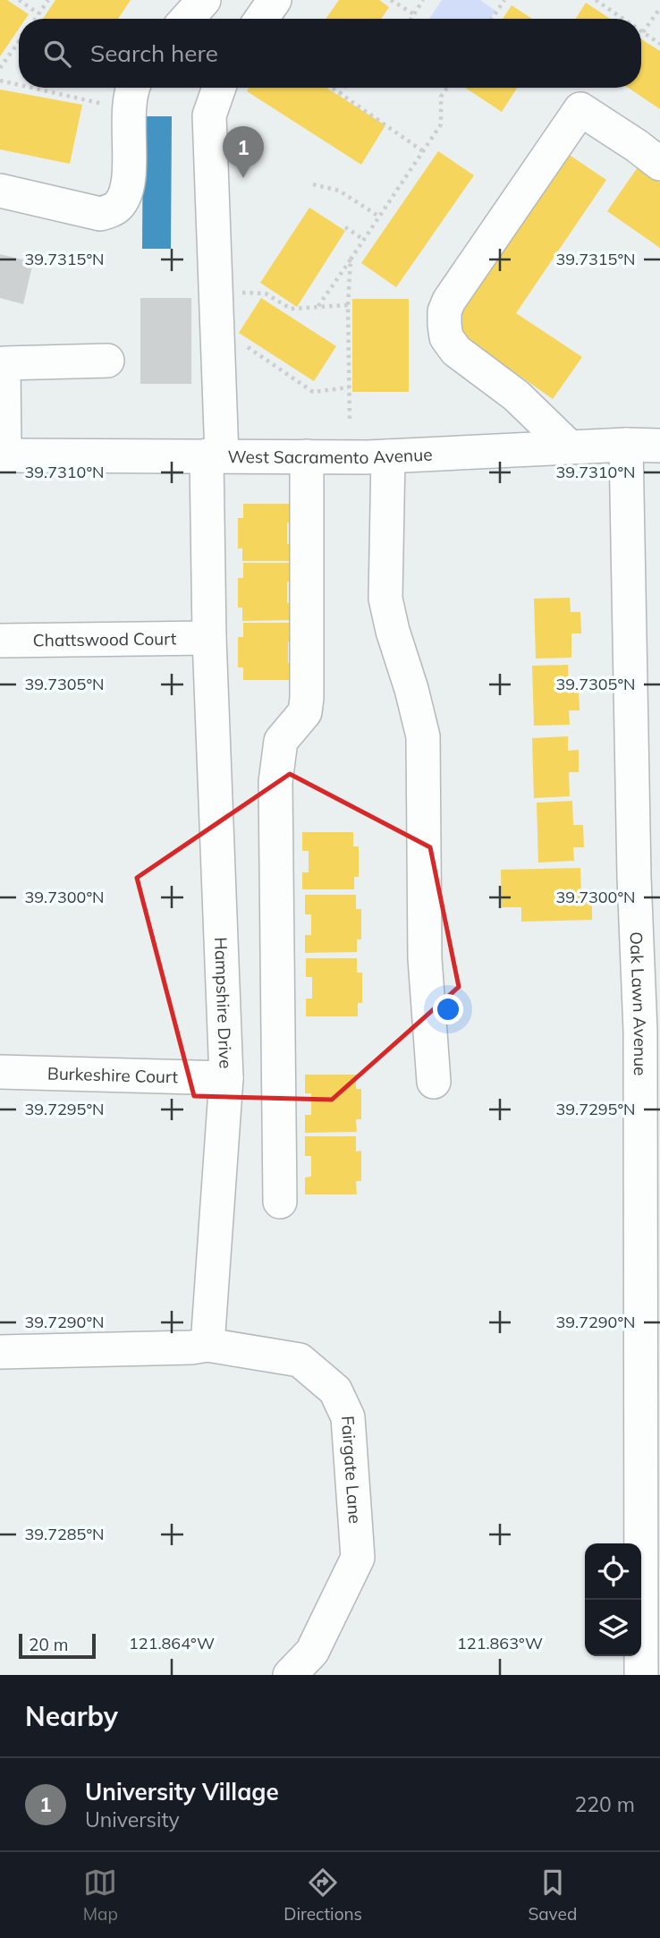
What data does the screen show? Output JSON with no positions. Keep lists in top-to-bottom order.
{
  "streets": {
    "street": [
      "West Sacramento Avenue",
      "Chattswood Court",
      "Oak Lawn Avenue",
      "Hampshire Drive",
      "Burkeshire Court",
      "Fairgate Lane"
    ]
  },
  "crossings": [
    ["West Sacramento Avenue", "Oak Lawn Avenue"],
    ["West Sacramento Avenue", "Hampshire Drive"],
    ["Chattswood Court", "Hampshire Drive"],
    ["Hampshire Drive", "Burkeshire Court"],
    ["Hampshire Drive", "Fairgate Lane"]
  ],
  "scale_bar": "20 m",
  "page": {
    "search": "Search here",
    "pins": "1",
    "scale": "20 m",
    "heading": "Nearby",
    "list": [
      {
        "mark": "1",
        "name": "University Village",
        "note": "University",
        "value": "220 m"
      }
    ],
    "nav": ["Map", "Directions", "Saved"]
  },
  "coordinates": [
    "39.7315°N",
    "39.7310°N",
    "39.7305°N",
    "39.7300°N",
    "39.7295°N",
    "39.7290°N",
    "39.7285°N",
    "121.864°W",
    "121.863°W"
  ]
}
